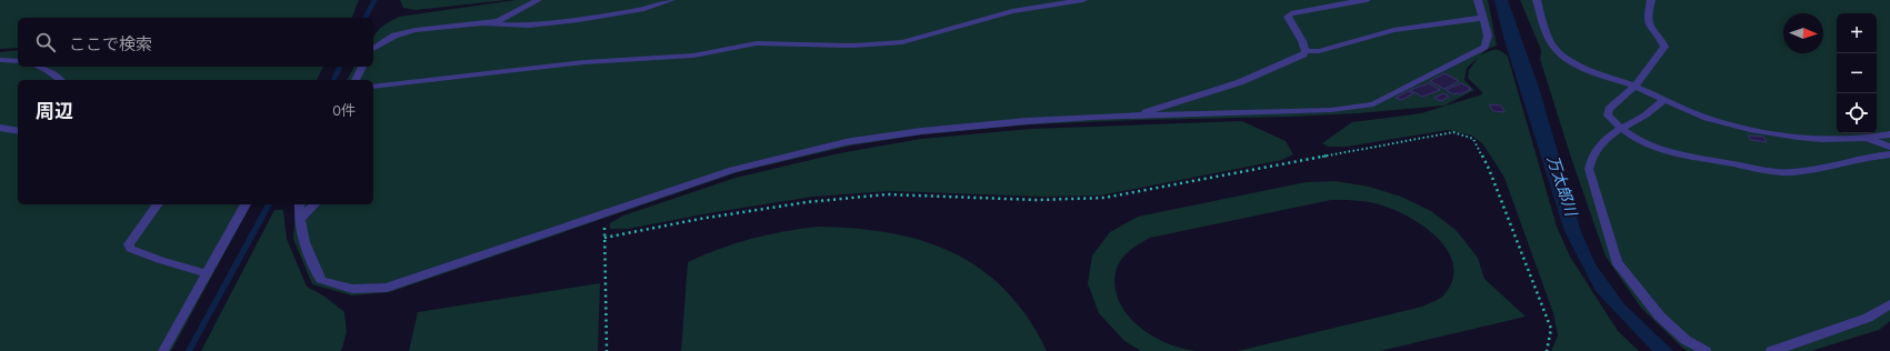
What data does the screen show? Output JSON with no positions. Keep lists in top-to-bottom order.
{
  "water": ["万太郎川"],
  "north": "right",
  "page": {
    "map_buttons": ["+", "−"],
    "search": "ここで検索",
    "heading": ["周辺", "0件"]
  }
}
